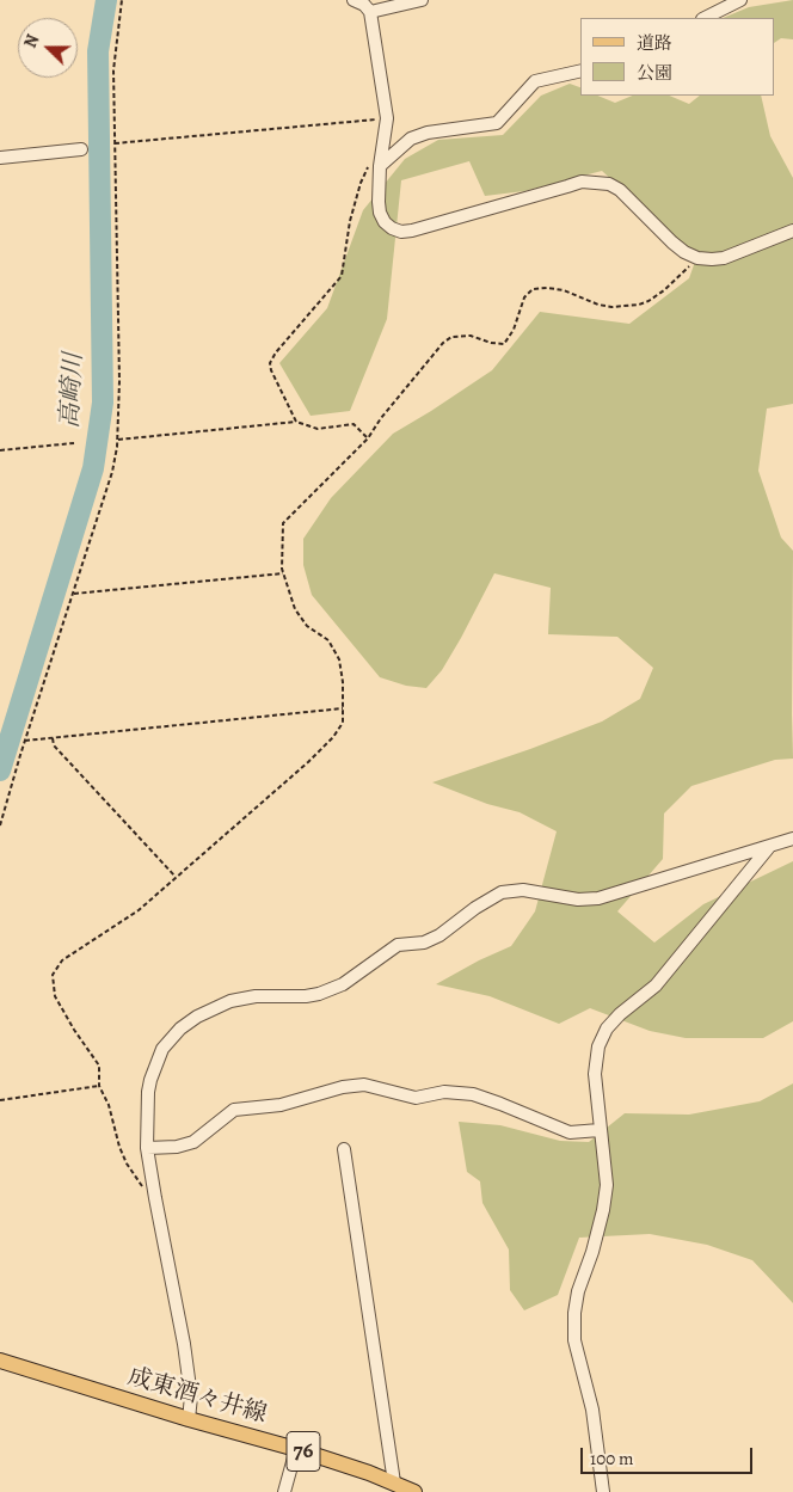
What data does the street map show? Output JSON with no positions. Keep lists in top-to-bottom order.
{
  "streets": {
    "main road": ["成東酒々井線", "76"]
  },
  "water": ["高崎川"],
  "legend": ["道路", "公園"],
  "scale_bar": "100 m",
  "north": "left"
}
